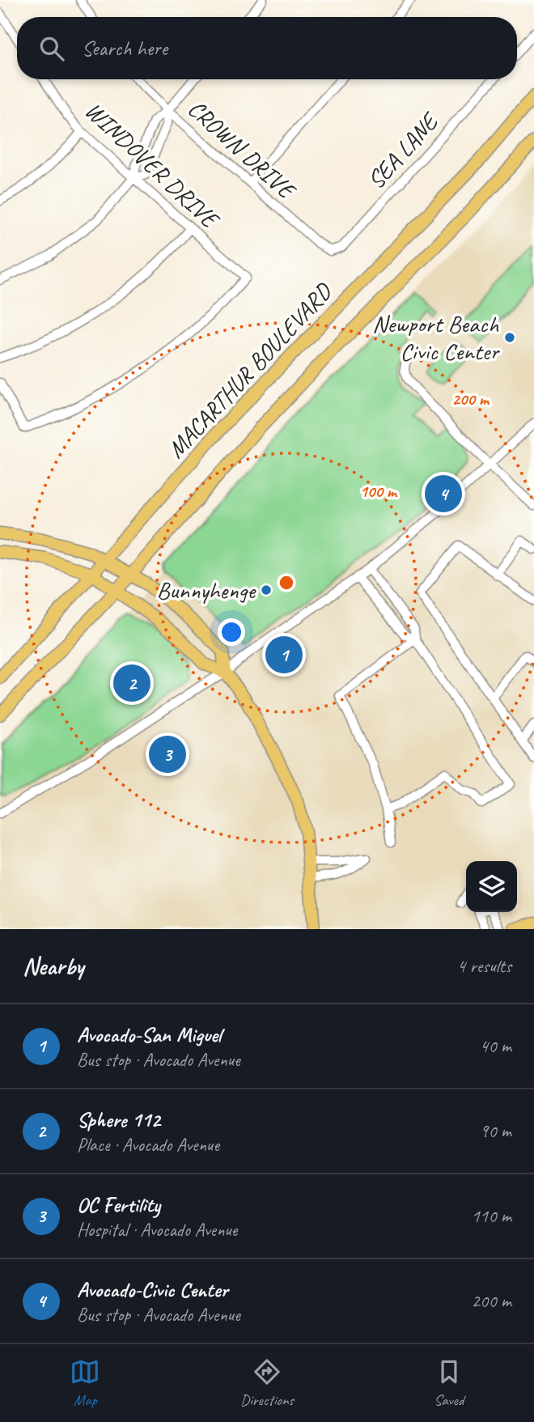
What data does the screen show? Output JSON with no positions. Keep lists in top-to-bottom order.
{
  "streets": {
    "main road": ["MACARTHUR BOULEVARD"],
    "street": ["CROWN DRIVE", "SEA LANE", "WINDOVER DRIVE"]
  },
  "crossings": [
    ["CROWN DRIVE", "SEA LANE"]
  ],
  "places": ["Newport Beach Civic Center", "Bunnyhenge"],
  "page": {
    "search": "Search here",
    "pins": [
      "4",
      "1",
      "2",
      "3"
    ],
    "heading": ["Nearby", "4 results"],
    "list": [
      {
        "mark": "1",
        "name": "Avocado-San Miguel",
        "note": "Bus stop · Avocado Avenue",
        "value": "40 m"
      },
      {
        "mark": "2",
        "name": "Sphere 112",
        "note": "Place · Avocado Avenue",
        "value": "90 m"
      },
      {
        "mark": "3",
        "name": "OC Fertility",
        "note": "Hospital · Avocado Avenue",
        "value": "110 m"
      },
      {
        "mark": "4",
        "name": "Avocado-Civic Center",
        "note": "Bus stop · Avocado Avenue",
        "value": "200 m"
      }
    ],
    "nav": ["Map", "Directions", "Saved"]
  },
  "rings": ["200 m", "100 m"]
}
